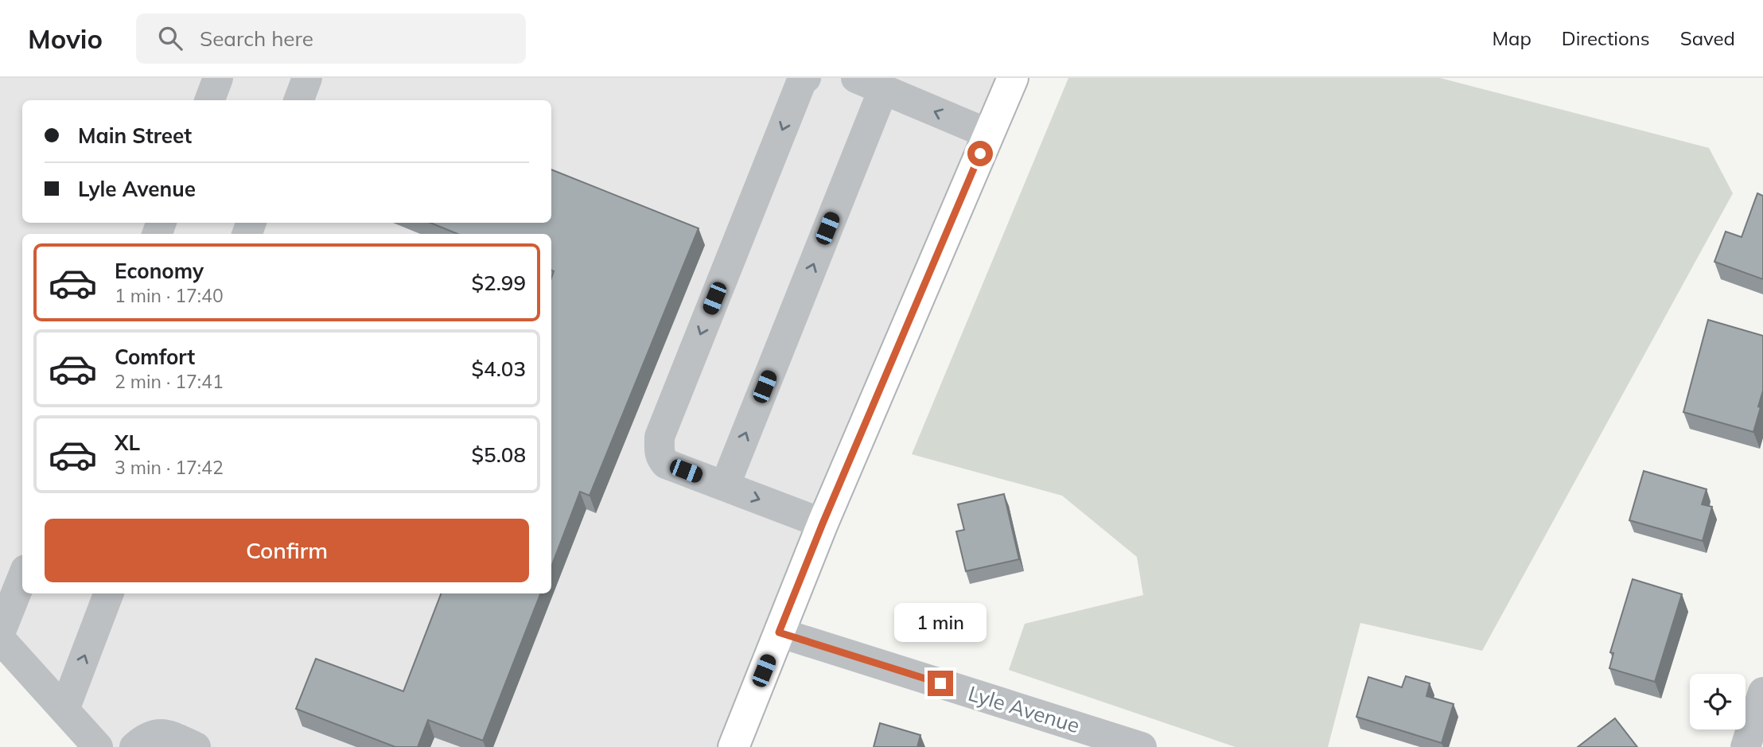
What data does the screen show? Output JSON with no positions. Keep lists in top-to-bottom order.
{
  "streets": {
    "street": ["Lyle Avenue"]
  },
  "page": {
    "header": "Movio",
    "search": "Search here",
    "nav": ["Map", "Directions", "Saved"],
    "banner": ["Main Street", "Lyle Avenue"],
    "list": [
      {
        "name": "Economy",
        "note": "1 min · 17:40",
        "value": "$2.99"
      },
      {
        "name": "Comfort",
        "note": "2 min · 17:41",
        "value": "$4.03"
      },
      {
        "name": "XL",
        "note": "3 min · 17:42",
        "value": "$5.08"
      }
    ],
    "buttons": "Confirm",
    "bubble": "1 min"
  }
}
